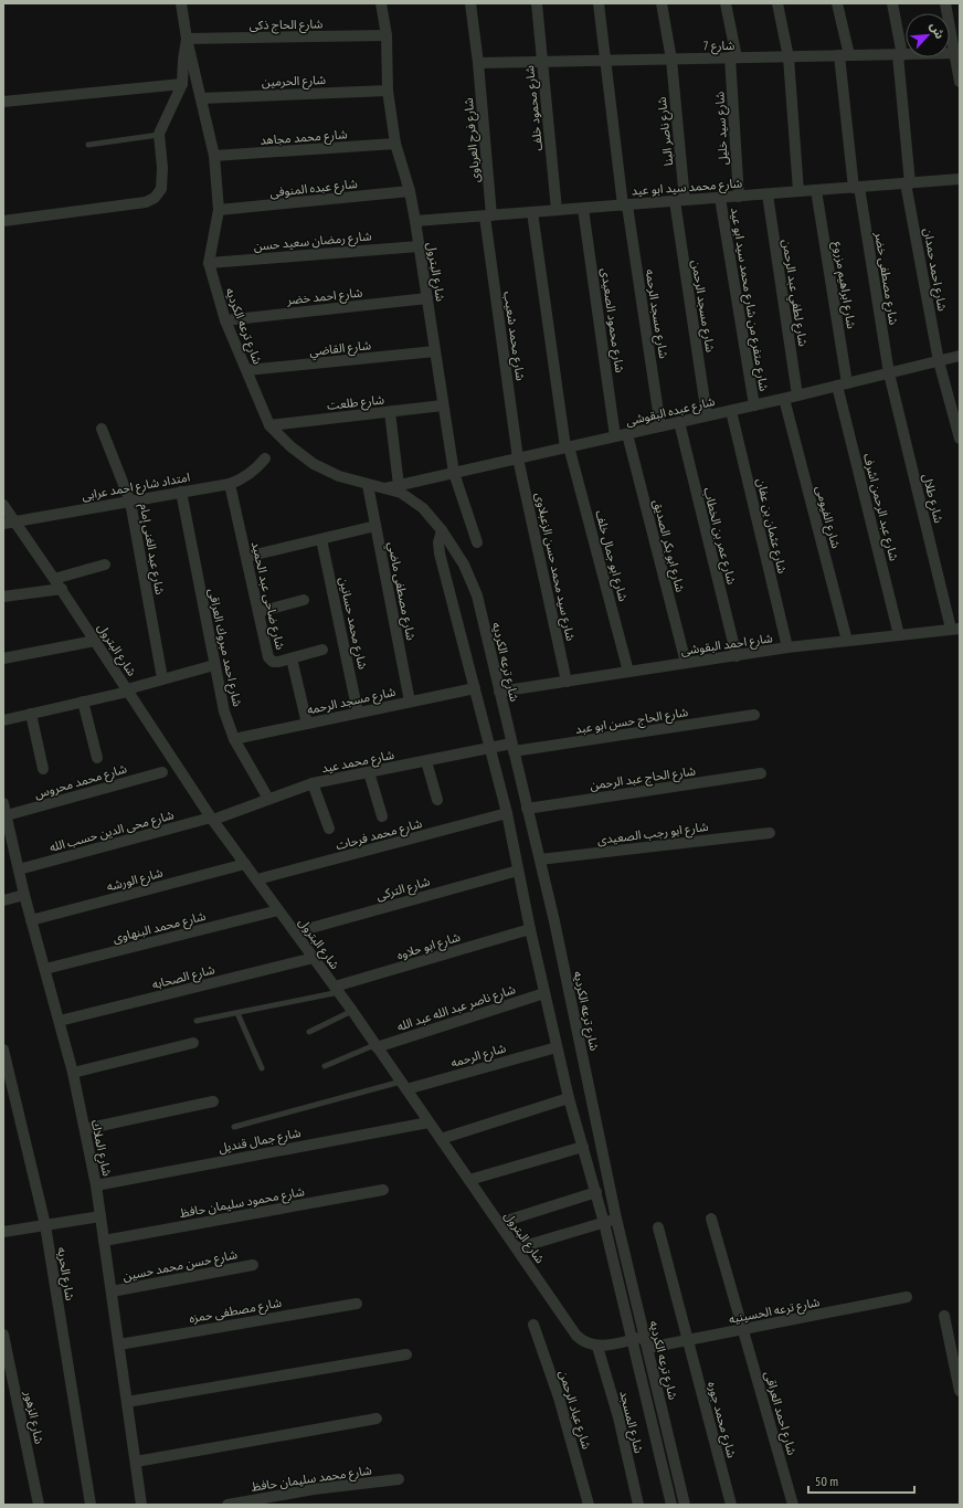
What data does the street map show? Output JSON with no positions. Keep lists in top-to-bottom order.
{
  "streets": {
    "street": [
      "شارع الحاج ذكى",
      "شارع 7",
      "شارع الحرمين",
      "شارع محمود خلف",
      "شارع سيد خليل",
      "شارع ناصر البنا",
      "شارع محمد مجاهد",
      "شارع فرج العرباوى",
      "شارع محمد سيد ابو عيد",
      "شارع عبده المنوفى",
      "شارع رمضان سعيد حسن",
      "شارع احمد حمدان",
      "شارع البترول",
      "شارع مصطفى خضر",
      "شارع ابراهيم مزروع",
      "شارع لطفي عبد الرحمن",
      "شارع احمد خضر",
      "شارع متفرع من شارع محمد سيد ابو عيد",
      "شارع مسجد الرحمن",
      "شارع مسجد الرحمه",
      "شارع محمود الصعيدى",
      "شارع ترعه الكرديه",
      "شارع محمد شعيب",
      "شارع القاضي",
      "شارع طلعت",
      "شارع عبده البقوشى",
      "امتداد شارع احمد عرابى",
      "شارع طلال",
      "شارع عبد الرحمن اشرف",
      "شارع الفيومى",
      "شارع عثمان بن عفان",
      "شارع عمر بن الخطاب",
      "شارع ابو بكر الصديق",
      "شارع عبد الغنى إمام",
      "شارع ابو جمال خلف",
      "شارع سيد محمد حسن الزعبلاوى",
      "شارع مصطفى ماضي",
      "شارع ضاحى عبد الحميد",
      "شارع محمد حسانين",
      "شارع احمد البقوشى",
      "شارع احمد مبروك العراقى",
      "شارع الحاج حسن ابو عبد",
      "شارع محمد عيد",
      "شارع الحاج عبد الرحمن",
      "شارع محمد محروس",
      "شارع محى الدين حسب الله",
      "شارع ابو رجب الصعيدى",
      "شارع محمد فرحات",
      "شارع الورشه",
      "شارع التركى",
      "شارع محمد البنهاوى",
      "شارع ابو حلاوه",
      "شارع الصحابه",
      "شارع ناصر عبد الله عبد الله",
      "شارع الرحمه",
      "شارع جمال قنديل",
      "شارع الملاك",
      "شارع محمود سليمان حافظ",
      "شارع حسن محمد حسين",
      "شارع الحريه",
      "شارع مصطفى حمزه",
      "شارع ترعه الحسينيه",
      "شارع عباد الرحمن",
      "شارع احمد العراقى",
      "شارع الزهور",
      "شارع محمد جوره",
      "شارع المسجد",
      "شارع محمد سليمان حافظ"
    ]
  },
  "crossings": [
    ["شارع الحاج ذكى", "شارع البترول"],
    ["شارع الحاج ذكى", "شارع ترعه الكرديه"],
    ["شارع 7", "شارع محمود خلف"],
    ["شارع 7", "شارع سيد خليل"],
    ["شارع 7", "شارع ناصر البنا"],
    ["شارع 7", "شارع فرج العرباوى"],
    ["شارع 7", "شارع احمد حمدان"],
    ["شارع 7", "شارع مصطفى خضر"],
    ["شارع 7", "شارع مسجد الرحمه"],
    ["شارع الحرمين", "شارع البترول"],
    ["شارع الحرمين", "شارع ترعه الكرديه"],
    ["شارع محمود خلف", "شارع محمد سيد ابو عيد"],
    ["شارع سيد خليل", "شارع محمد سيد ابو عيد"],
    ["شارع ناصر البنا", "شارع محمد سيد ابو عيد"],
    ["شارع ناصر البنا", "شارع مسجد الرحمن"],
    ["شارع محمد مجاهد", "شارع البترول"],
    ["شارع محمد مجاهد", "شارع ترعه الكرديه"],
    ["شارع فرج العرباوى", "شارع محمد سيد ابو عيد"],
    ["شارع فرج العرباوى", "شارع محمد شعيب"],
    ["شارع محمد سيد ابو عيد", "شارع احمد حمدان"],
    ["شارع محمد سيد ابو عيد", "شارع البترول"],
    ["شارع محمد سيد ابو عيد", "شارع مصطفى خضر"],
    ["شارع محمد سيد ابو عيد", "شارع ابراهيم مزروع"],
    ["شارع محمد سيد ابو عيد", "شارع لطفي عبد الرحمن"],
    ["شارع محمد سيد ابو عيد", "شارع متفرع من شارع محمد سيد ابو عيد"],
    ["شارع محمد سيد ابو عيد", "شارع مسجد الرحمن"],
    ["شارع محمد سيد ابو عيد", "شارع مسجد الرحمه"],
    ["شارع محمد سيد ابو عيد", "شارع محمود الصعيدى"],
    ["شارع محمد سيد ابو عيد", "شارع محمد شعيب"],
    ["شارع محمد سيد ابو عيد", "شارع ابو جمال خلف"],
    ["شارع عبده المنوفى", "شارع البترول"],
    ["شارع عبده المنوفى", "شارع ترعه الكرديه"],
    ["شارع رمضان سعيد حسن", "شارع البترول"],
    ["شارع رمضان سعيد حسن", "شارع ترعه الكرديه"],
    ["شارع احمد حمدان", "شارع عبده البقوشى"],
    ["شارع البترول", "شارع احمد خضر"],
    ["شارع البترول", "شارع القاضي"],
    ["شارع البترول", "شارع طلعت"],
    ["شارع البترول", "شارع عبده البقوشى"],
    ["شارع البترول", "امتداد شارع احمد عرابى"],
    ["شارع البترول", "شارع محمد عيد"],
    ["شارع البترول", "شارع محى الدين حسب الله"],
    ["شارع البترول", "شارع محمد فرحات"],
    ["شارع البترول", "شارع الورشه"],
    ["شارع البترول", "شارع التركى"],
    ["شارع البترول", "شارع محمد البنهاوى"],
    ["شارع البترول", "شارع ابو حلاوه"],
    ["شارع البترول", "شارع الصحابه"],
    ["شارع البترول", "شارع ناصر عبد الله عبد الله"],
    ["شارع البترول", "شارع الرحمه"],
    ["شارع البترول", "شارع جمال قنديل"],
    ["شارع البترول", "شارع المسجد"],
    ["شارع مصطفى خضر", "شارع عبده البقوشى"],
    ["شارع مصطفى خضر", "شارع طلال"],
    ["شارع ابراهيم مزروع", "شارع عبده البقوشى"],
    ["شارع ابراهيم مزروع", "شارع عبد الرحمن اشرف"],
    ["شارع لطفي عبد الرحمن", "شارع عبده البقوشى"],
    ["شارع احمد خضر", "شارع ترعه الكرديه"],
    ["شارع متفرع من شارع محمد سيد ابو عيد", "شارع عبده البقوشى"],
    ["شارع مسجد الرحمن", "شارع عبده البقوشى"],
    ["شارع مسجد الرحمه", "شارع عبده البقوشى"],
    ["شارع مسجد الرحمه", "شارع مصطفى ماضي"],
    ["شارع مسجد الرحمه", "شارع محمد حسانين"],
    ["شارع مسجد الرحمه", "شارع احمد مبروك العراقى"],
    ["شارع محمود الصعيدى", "شارع عبده البقوشى"],
    ["شارع ترعه الكرديه", "شارع القاضي"],
    ["شارع ترعه الكرديه", "شارع طلعت"],
    ["شارع ترعه الكرديه", "شارع عبده البقوشى"],
    ["شارع ترعه الكرديه", "شارع مصطفى ماضي"],
    ["شارع ترعه الكرديه", "شارع احمد البقوشى"],
    ["شارع ترعه الكرديه", "شارع الحاج حسن ابو عبد"],
    ["شارع ترعه الكرديه", "شارع محمد عيد"],
    ["شارع ترعه الكرديه", "شارع الحاج عبد الرحمن"],
    ["شارع ترعه الكرديه", "شارع ابو رجب الصعيدى"],
    ["شارع ترعه الكرديه", "شارع ترعه الحسينيه"],
    ["شارع محمد شعيب", "شارع عبده البقوشى"],
    ["شارع محمد شعيب", "شارع سيد محمد حسن الزعبلاوى"],
    ["شارع عبده البقوشى", "شارع طلال"],
    ["شارع عبده البقوشى", "شارع عبد الرحمن اشرف"],
    ["شارع عبده البقوشى", "شارع الفيومى"],
    ["شارع عبده البقوشى", "شارع عثمان بن عفان"],
    ["شارع عبده البقوشى", "شارع عمر بن الخطاب"],
    ["شارع عبده البقوشى", "شارع ابو بكر الصديق"],
    ["شارع عبده البقوشى", "شارع ابو جمال خلف"],
    ["شارع عبده البقوشى", "شارع سيد محمد حسن الزعبلاوى"],
    ["امتداد شارع احمد عرابى", "شارع عبد الغنى إمام"],
    ["امتداد شارع احمد عرابى", "شارع ضاحى عبد الحميد"],
    ["امتداد شارع احمد عرابى", "شارع احمد مبروك العراقى"],
    ["شارع طلال", "شارع احمد البقوشى"],
    ["شارع عبد الرحمن اشرف", "شارع احمد البقوشى"],
    ["شارع الفيومى", "شارع احمد البقوشى"],
    ["شارع عثمان بن عفان", "شارع احمد البقوشى"],
    ["شارع عمر بن الخطاب", "شارع احمد البقوشى"],
    ["شارع ابو بكر الصديق", "شارع احمد البقوشى"],
    ["شارع ابو جمال خلف", "شارع احمد البقوشى"],
    ["شارع سيد محمد حسن الزعبلاوى", "شارع احمد البقوشى"],
    ["شارع احمد مبروك العراقى", "شارع محمد عيد"],
    ["شارع الحاج حسن ابو عبد", "شارع محمد عيد"],
    ["شارع محمد عيد", "شارع محى الدين حسب الله"],
    ["شارع محمد محروس", "شارع الملاك"],
    ["شارع محى الدين حسب الله", "شارع الملاك"],
    ["شارع الورشه", "شارع الملاك"],
    ["شارع محمد البنهاوى", "شارع الملاك"],
    ["شارع الصحابه", "شارع الملاك"],
    ["شارع جمال قنديل", "شارع الملاك"],
    ["شارع الملاك", "شارع محمود سليمان حافظ"],
    ["شارع الملاك", "شارع حسن محمد حسين"],
    ["شارع الملاك", "شارع مصطفى حمزه"],
    ["شارع ترعه الحسينيه", "شارع احمد العراقى"],
    ["شارع ترعه الحسينيه", "شارع محمد جوره"]
  ],
  "scale_bar": "50 m",
  "north": "top right"
}
